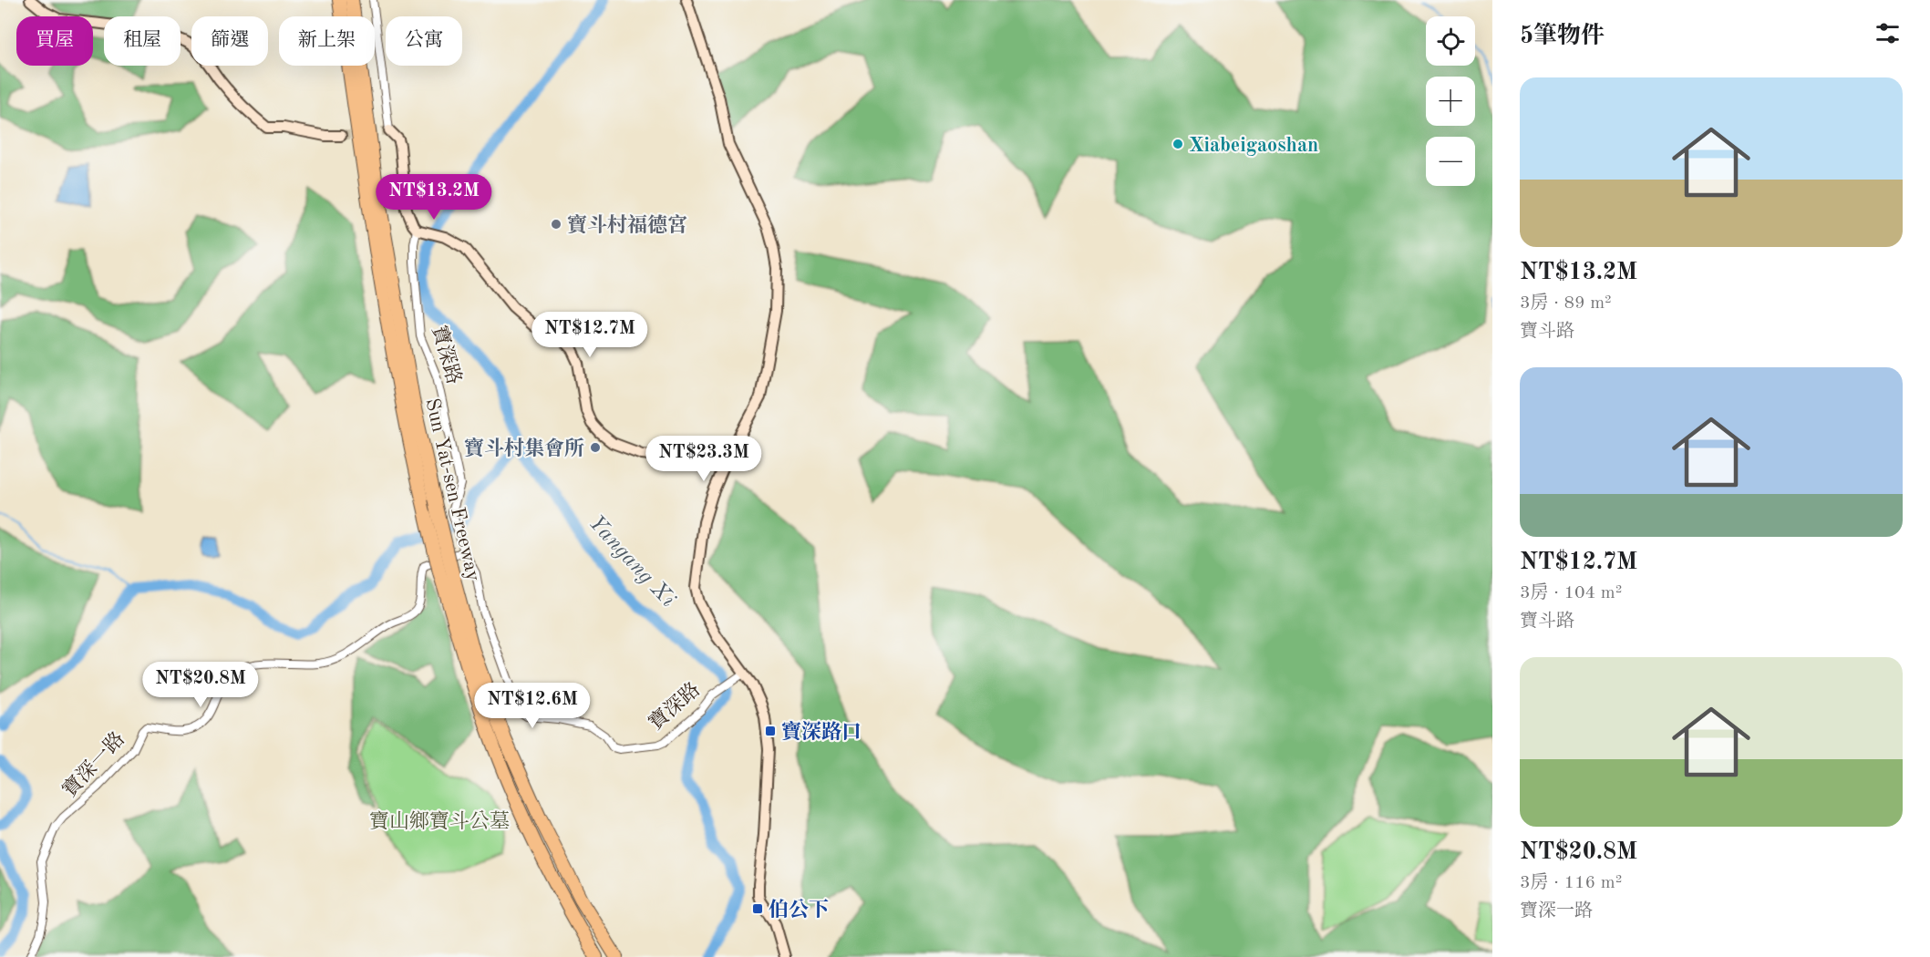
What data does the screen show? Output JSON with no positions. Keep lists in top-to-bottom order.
{
  "streets": {
    "highway": ["Sun Yat-sen Freeway"],
    "street": ["寶深路", "寶深一路"]
  },
  "crossings": [
    ["寶深路", "寶深一路"]
  ],
  "water": ["Yangang Xi"],
  "parks": ["寶山鄉寶斗公墓"],
  "places": {
    "other": ["Xiabeigaoshan", "寶斗村福德宮", "寶斗村集會所"],
    "transit": ["寶深路口", "伯公下"]
  },
  "page": {
    "heading": "5筆物件",
    "map_buttons": ["+", "−"],
    "chip": [
      "買屋",
      "租屋",
      "篩選",
      "新上架",
      "公寓"
    ],
    "list": [
      {
        "name": "NT$13.2M",
        "note": "3房 · 89 m² · 寶斗路"
      },
      {
        "name": "NT$12.7M",
        "note": "3房 · 104 m² · 寶斗路"
      },
      {
        "name": "NT$20.8M",
        "note": "3房 · 116 m² · 寶深一路"
      }
    ],
    "price": [
      "NT$13.2M",
      "NT$12.7M",
      "NT$23.3M",
      "NT$20.8M",
      "NT$12.6M"
    ]
  }
}
